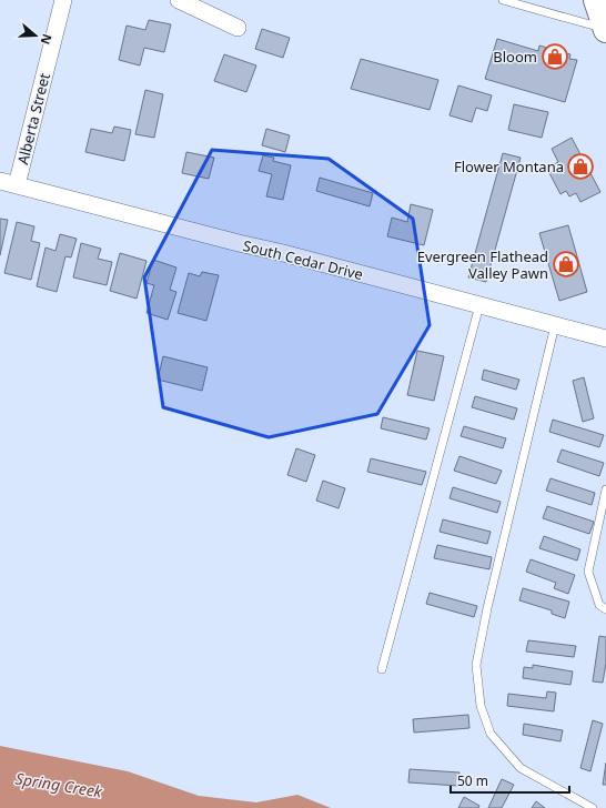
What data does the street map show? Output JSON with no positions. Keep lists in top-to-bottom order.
{
  "streets": {
    "street": ["Alberta Street", "South Cedar Drive"]
  },
  "crossings": [
    ["Alberta Street", "South Cedar Drive"]
  ],
  "water": ["Spring Creek"],
  "places": {
    "shop": ["Bloom", "Flower Montana", "Evergreen Flathead Valley Pawn"]
  },
  "scale_bar": "50 m",
  "north": "right"
}
